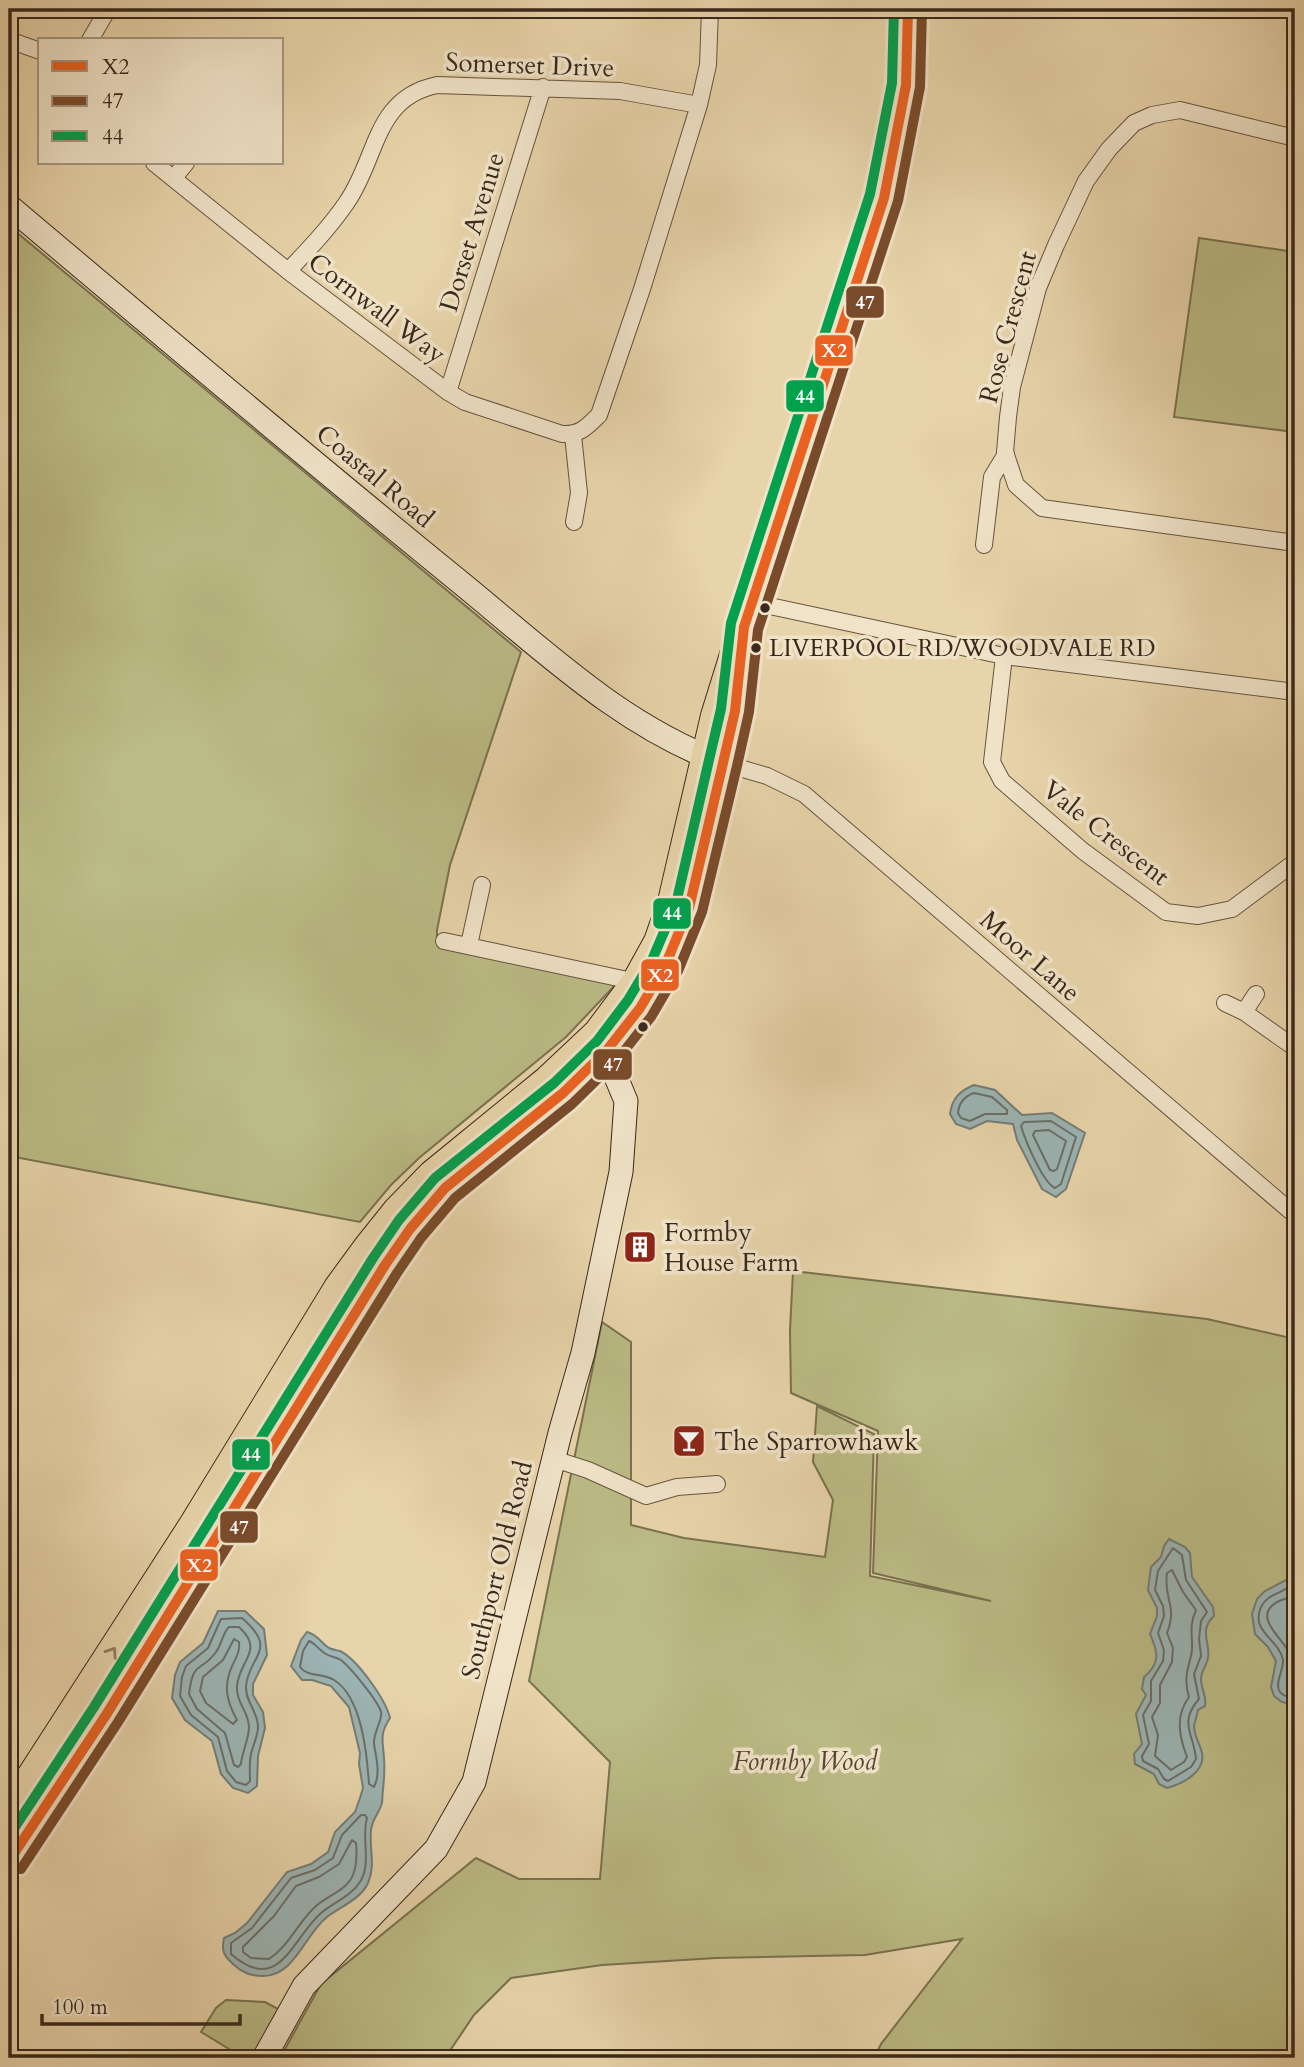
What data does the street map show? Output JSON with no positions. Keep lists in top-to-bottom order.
{
  "streets": {
    "street": [
      "Somerset Drive",
      "Dorset Avenue",
      "Cornwall Way",
      "Rose Crescent",
      "Coastal Road",
      "Vale Crescent",
      "Moor Lane",
      "Southport Old Road"
    ]
  },
  "crossings": [
    ["Somerset Drive", "Dorset Avenue"],
    ["Somerset Drive", "Cornwall Way"],
    ["Dorset Avenue", "Cornwall Way"],
    ["Coastal Road", "Moor Lane"]
  ],
  "parks": ["Formby Wood"],
  "places": {
    "other": ["LIVERPOOL RD/WOODVALE RD"],
    "building": ["Formby House Farm"],
    "bar": ["The Sparrowhawk"]
  },
  "lines": ["transit line X2", "transit line 47", "transit line 44"],
  "legend": ["X2", "47", "44"],
  "scale_bar": "100 m"
}
